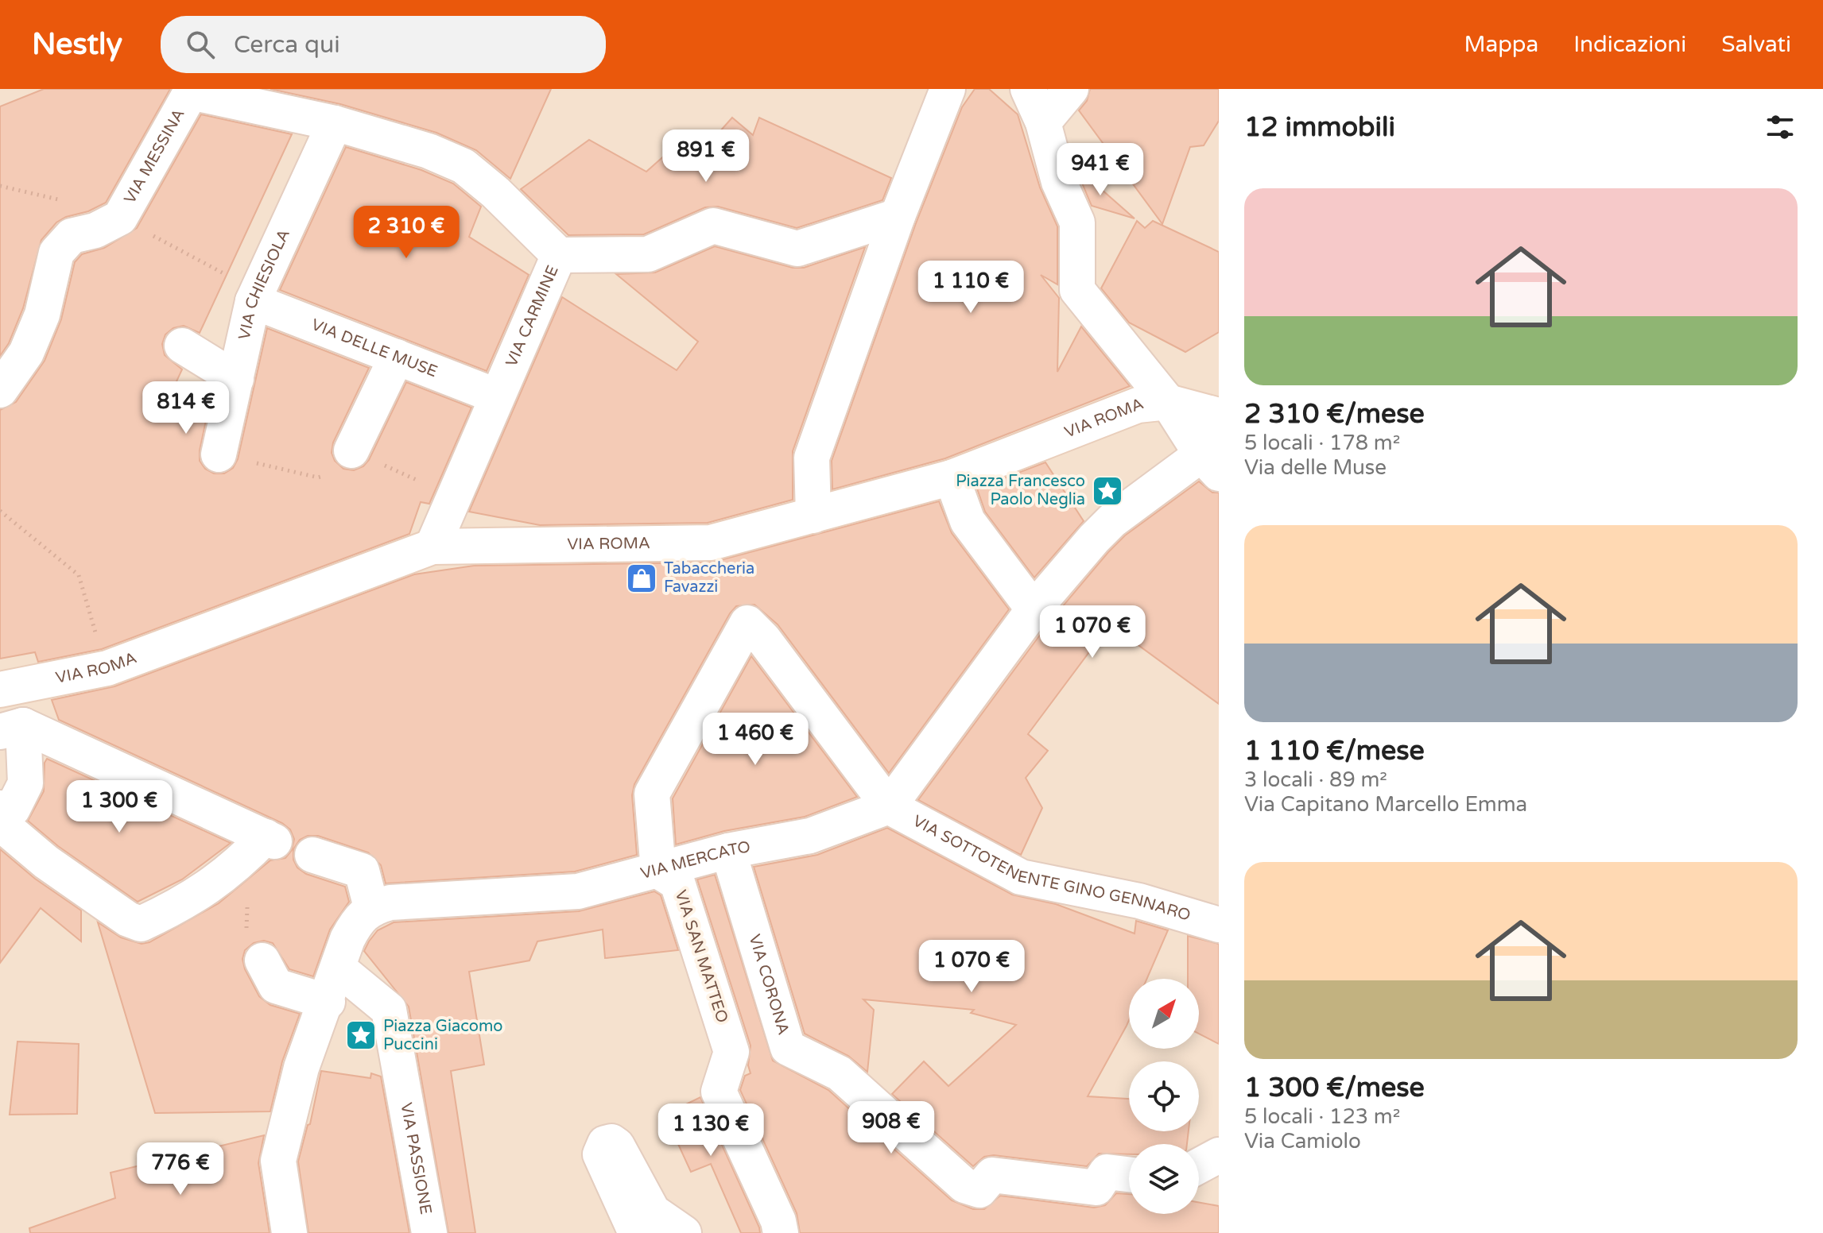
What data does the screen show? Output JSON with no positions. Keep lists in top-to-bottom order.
{
  "streets": {
    "street": [
      "VIA MESSINA",
      "VIA CHIESIOLA",
      "VIA CARMINE",
      "VIA DELLE MUSE",
      "VIA ROMA",
      "VIA MERCATO",
      "VIA SOTTOTENENTE GINO GENNARO",
      "VIA SAN MATTEO",
      "VIA CORONA",
      "VIA PASSIONE"
    ]
  },
  "crossings": [
    ["VIA MESSINA", "VIA CHIESIOLA"],
    ["VIA MESSINA", "VIA CARMINE"],
    ["VIA CHIESIOLA", "VIA DELLE MUSE"],
    ["VIA CARMINE", "VIA DELLE MUSE"],
    ["VIA CARMINE", "VIA ROMA"],
    ["VIA MERCATO", "VIA SOTTOTENENTE GINO GENNARO"],
    ["VIA MERCATO", "VIA SAN MATTEO"],
    ["VIA MERCATO", "VIA CORONA"]
  ],
  "places": {
    "place": ["Piazza Francesco Paolo Neglia", "Piazza Giacomo Puccini"],
    "shop": ["Tabaccheria Favazzi"]
  },
  "north": "top right",
  "page": {
    "header": "Nestly",
    "search": "Cerca qui",
    "nav": ["Mappa", "Indicazioni", "Salvati"],
    "heading": "12 immobili",
    "price": [
      "891 €",
      "941 €",
      "2 310 €",
      "1 110 €",
      "814 €",
      "1 070 €",
      "1 460 €",
      "1 300 €",
      "1 070 €",
      "908 €",
      "1 130 €",
      "776 €"
    ],
    "list": [
      {
        "name": "2 310 €/mese",
        "note": "5 locali · 178 m² · Via delle Muse"
      },
      {
        "name": "1 110 €/mese",
        "note": "3 locali · 89 m² · Via Capitano Marcello Emma"
      },
      {
        "name": "1 300 €/mese",
        "note": "5 locali · 123 m² · Via Camiolo"
      }
    ]
  }
}
